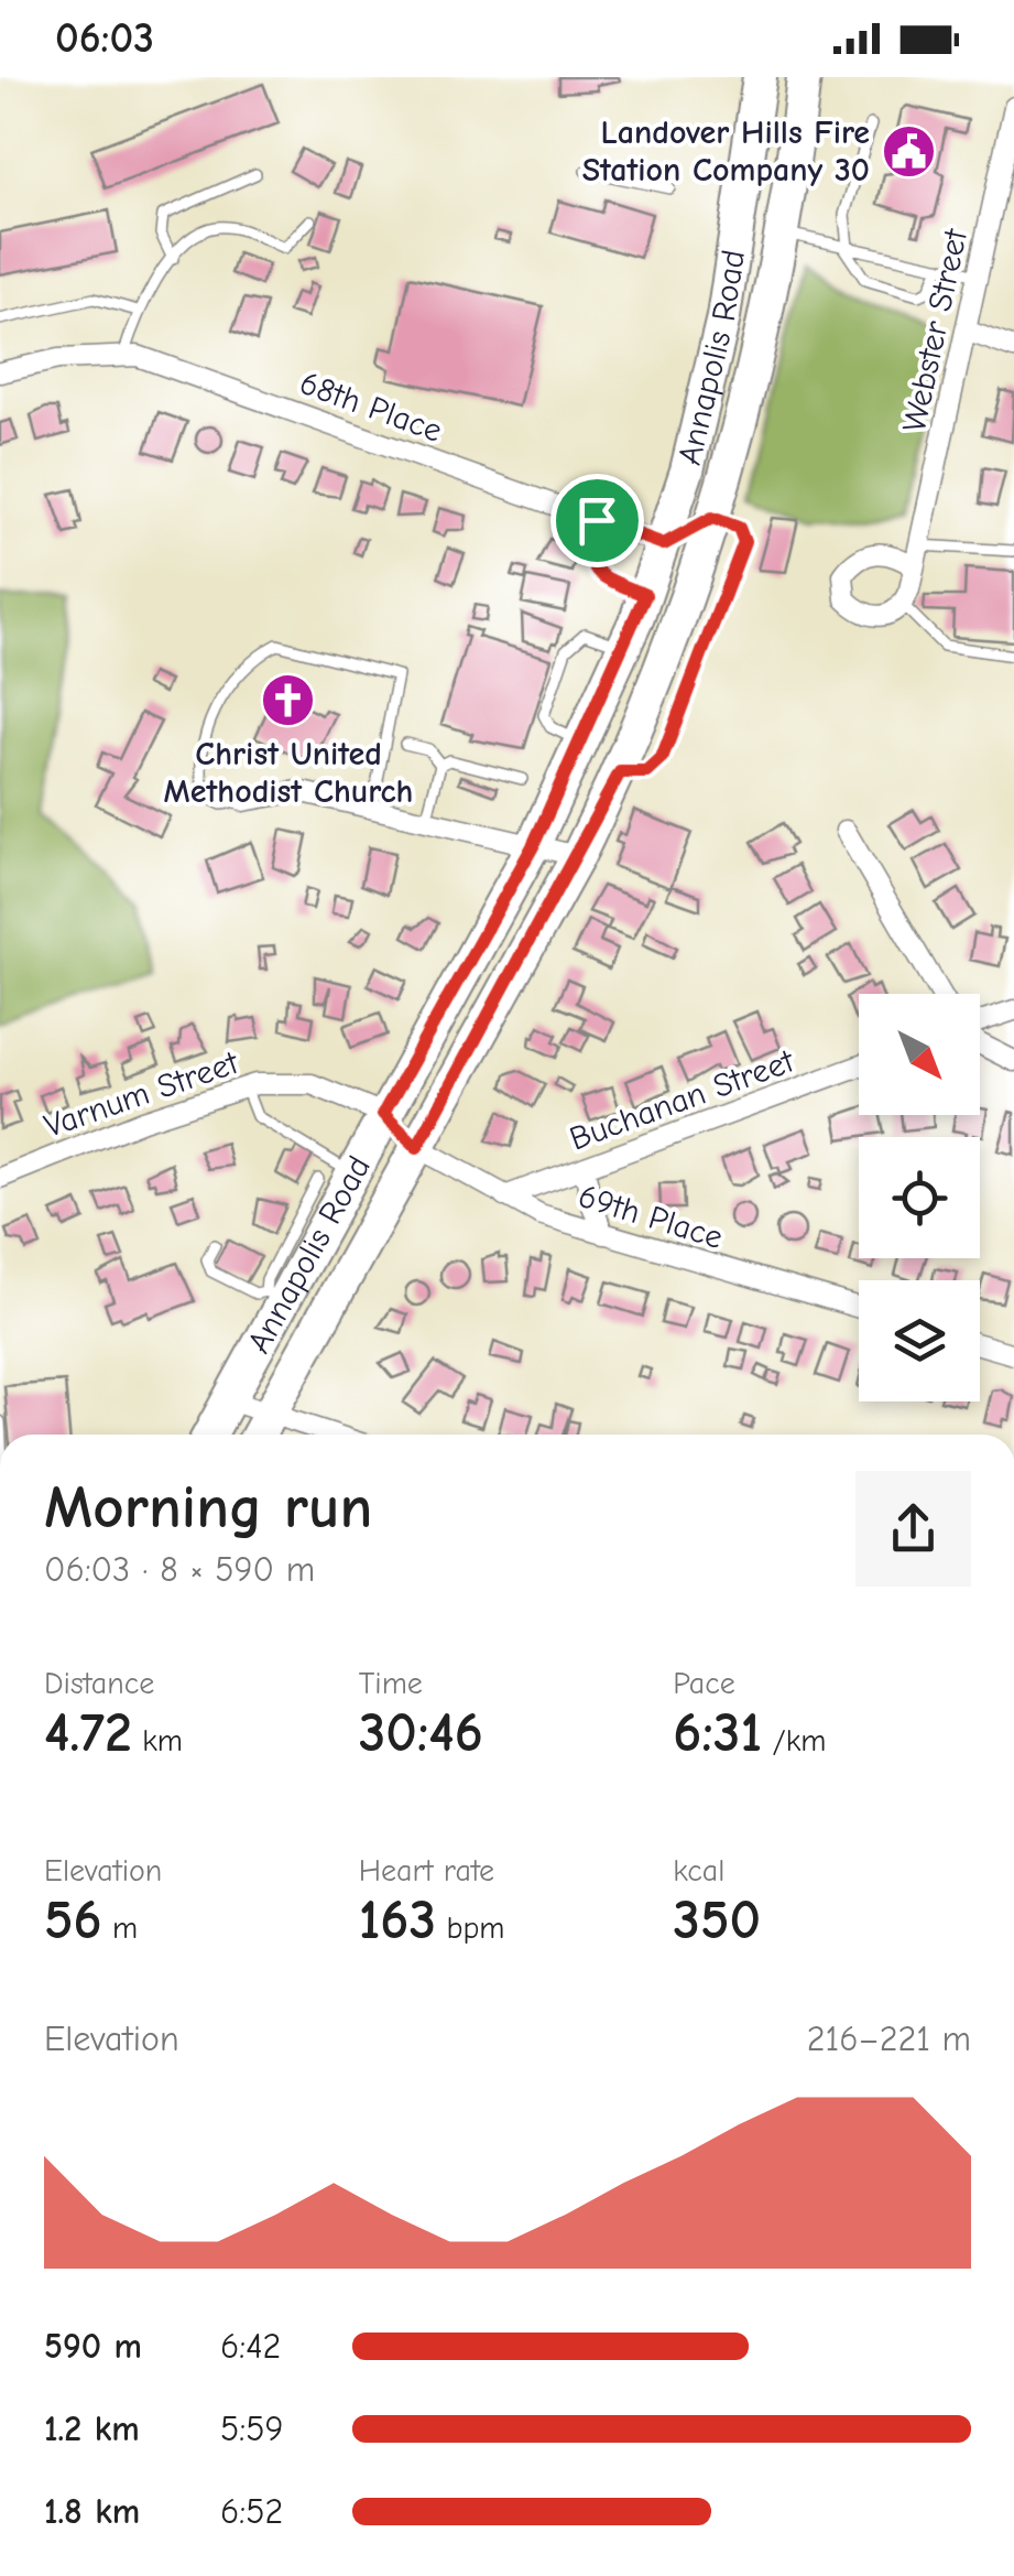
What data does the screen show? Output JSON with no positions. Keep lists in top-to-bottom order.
{
  "streets": {
    "main road": ["Annapolis Road"],
    "street": [
      "Webster Street",
      "68th Place",
      "Varnum Street",
      "Buchanan Street",
      "69th Place"
    ]
  },
  "crossings": [
    ["Annapolis Road", "68th Place"],
    ["Annapolis Road", "Varnum Street"],
    ["Annapolis Road", "69th Place"],
    ["Varnum Street", "69th Place"],
    ["Buchanan Street", "69th Place"]
  ],
  "places": {
    "public building": ["Landover Hills Fire Station Company 30"],
    "church": ["Christ United Methodist Church"]
  },
  "north": "bottom right",
  "page": {
    "status": "06:03",
    "heading": ["Morning run", "06:03 · 8 × 590 m"],
    "stats": [
      ["Distance", "4.72 km"],
      ["Time", "30:46"],
      ["Pace", "6:31 /km"],
      ["Elevation", "56 m"],
      ["Heart rate", "163 bpm"],
      ["kcal", "350"]
    ],
    "chart": ["Elevation", "216–221 m"],
    "list": [
      {
        "name": "590 m",
        "note": "6:42"
      },
      {
        "name": "1.2 km",
        "note": "5:59"
      },
      {
        "name": "1.8 km",
        "note": "6:52"
      }
    ]
  }
}
